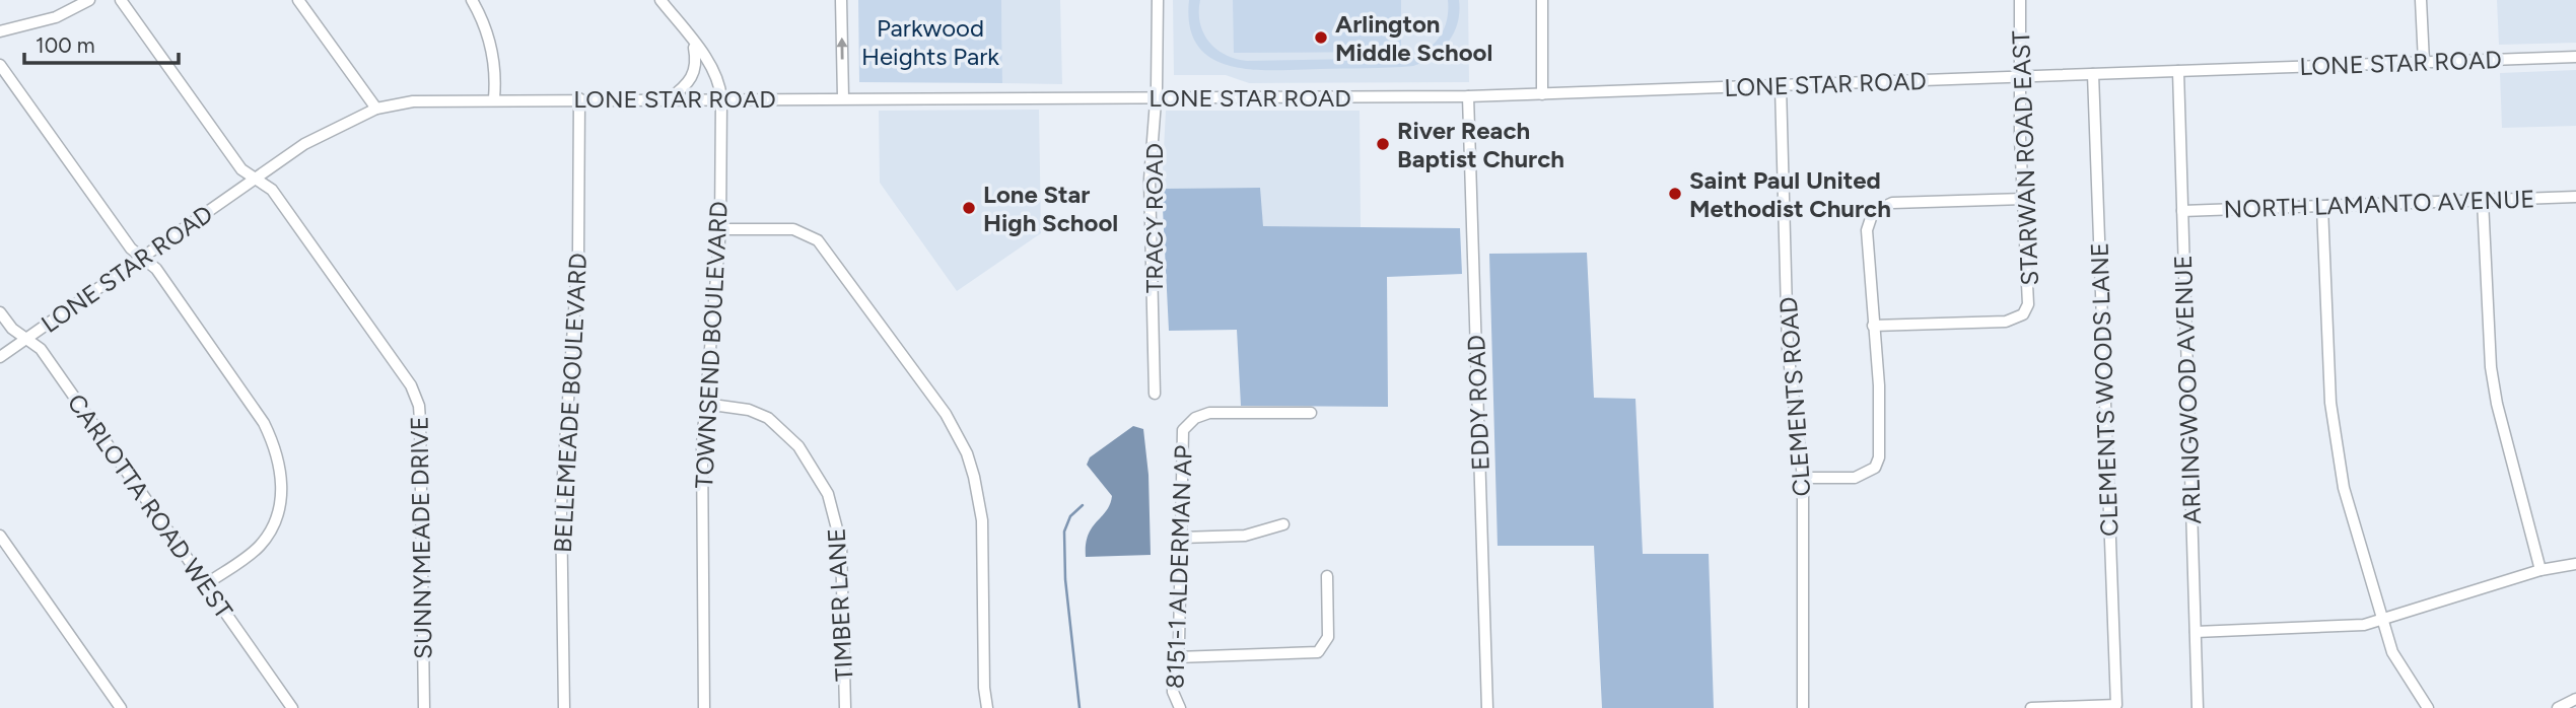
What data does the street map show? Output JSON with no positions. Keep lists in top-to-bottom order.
{
  "streets": {
    "street": [
      "LONE STAR ROAD",
      "STARWAN ROAD EAST",
      "NORTH LAMANTO AVENUE",
      "TRACY ROAD",
      "TOWNSEND BOULEVARD",
      "CLEMENTS WOODS LANE",
      "ARLINGWOOD AVENUE",
      "CLEMENTS ROAD",
      "BELLEMEADE BOULEVARD",
      "EDDY ROAD",
      "CARLOTTA ROAD WEST",
      "SUNNYMEADE DRIVE",
      "8151-1 ALDERMAN AP",
      "TIMBER LANE"
    ]
  },
  "crossings": [
    ["LONE STAR ROAD", "STARWAN ROAD EAST"],
    ["LONE STAR ROAD", "TRACY ROAD"],
    ["LONE STAR ROAD", "TOWNSEND BOULEVARD"],
    ["LONE STAR ROAD", "CLEMENTS WOODS LANE"],
    ["LONE STAR ROAD", "ARLINGWOOD AVENUE"],
    ["LONE STAR ROAD", "CLEMENTS ROAD"],
    ["LONE STAR ROAD", "BELLEMEADE BOULEVARD"],
    ["LONE STAR ROAD", "EDDY ROAD"],
    ["LONE STAR ROAD", "CARLOTTA ROAD WEST"],
    ["LONE STAR ROAD", "SUNNYMEADE DRIVE"],
    ["NORTH LAMANTO AVENUE", "ARLINGWOOD AVENUE"],
    ["TOWNSEND BOULEVARD", "TIMBER LANE"]
  ],
  "parks": ["Parkwood Heights Park"],
  "places": [
    "Arlington Middle School",
    "River Reach Baptist Church",
    "Saint Paul United Methodist Church",
    "Lone Star High School"
  ],
  "scale_bar": "100 m"
}
